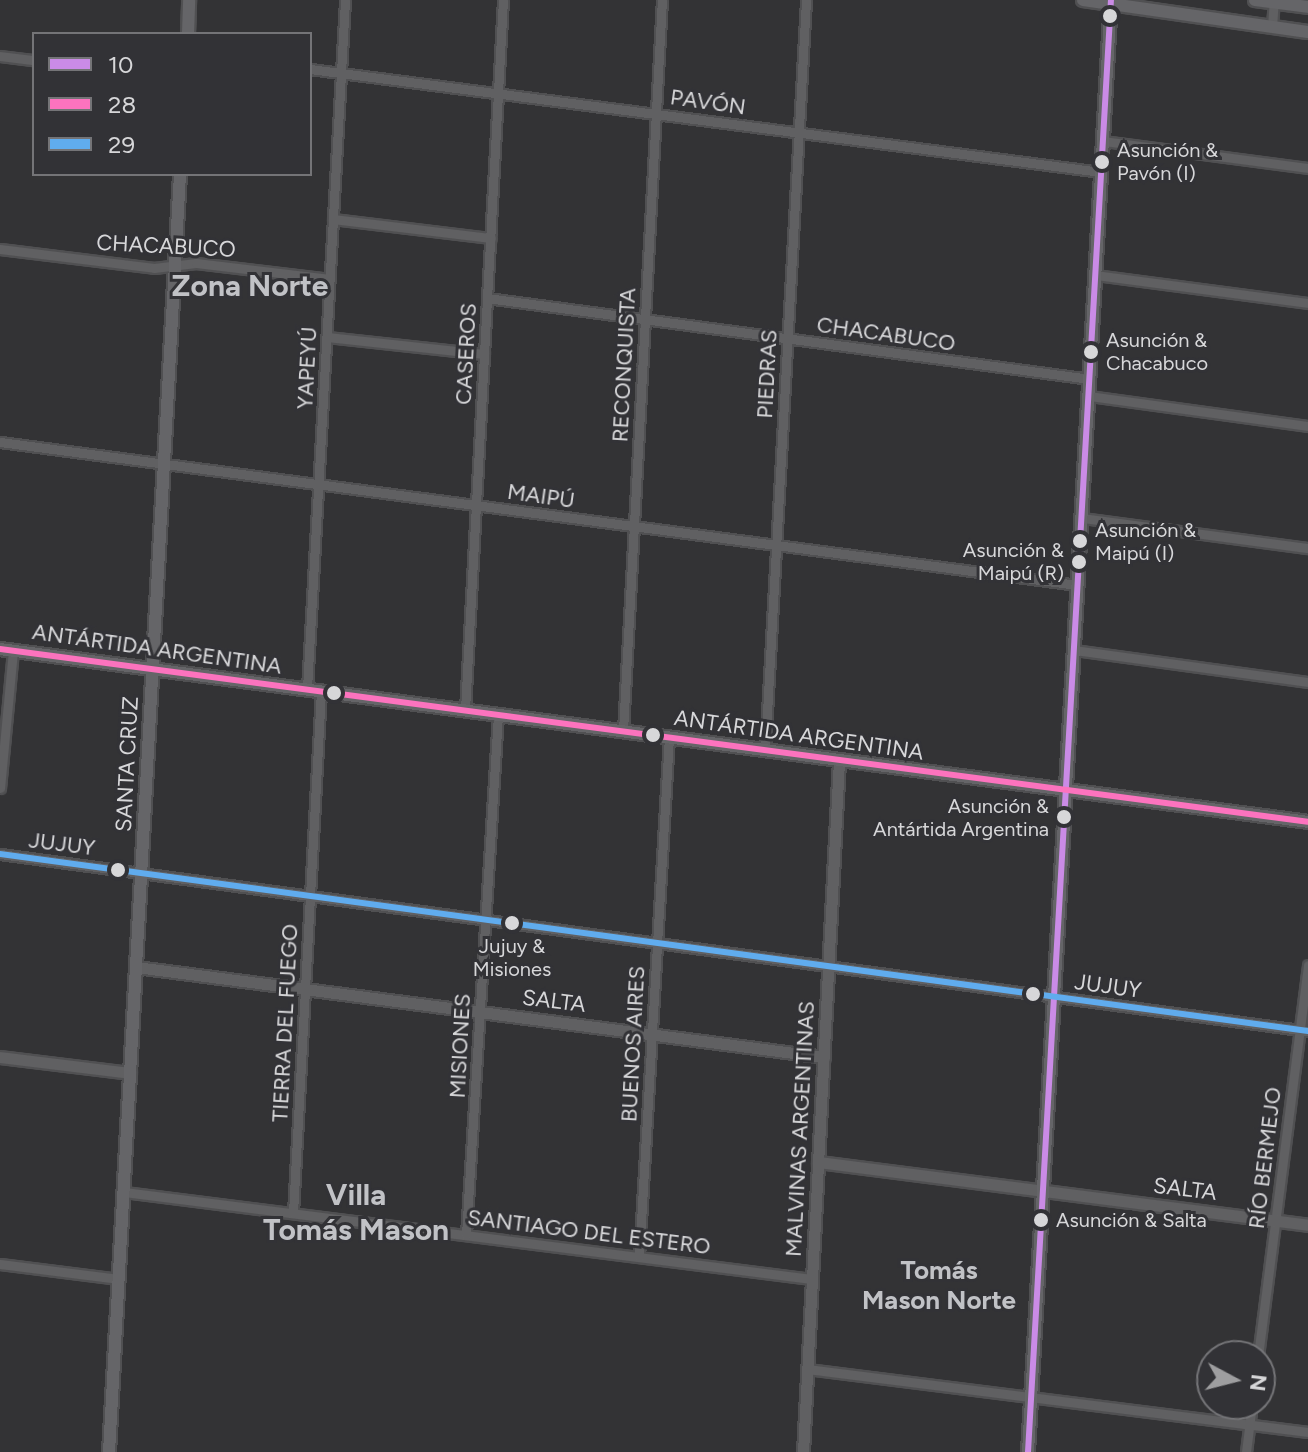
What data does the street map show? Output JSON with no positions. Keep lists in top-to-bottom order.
{
  "streets": {
    "main road": ["ANTÁRTIDA ARGENTINA", "SANTA CRUZ"],
    "street": [
      "PAVÓN",
      "CHACABUCO",
      "CASEROS",
      "RECONQUISTA",
      "YAPEYÚ",
      "PIEDRAS",
      "MAIPÚ",
      "JUJUY",
      "SALTA",
      "TIERRA DEL FUEGO",
      "BUENOS AIRES",
      "MISIONES",
      "MALVINAS ARGENTINAS",
      "RÍO BERMEJO",
      "SANTIAGO DEL ESTERO"
    ]
  },
  "crossings": [
    ["PAVÓN", "CASEROS"],
    ["PAVÓN", "RECONQUISTA"],
    ["PAVÓN", "YAPEYÚ"],
    ["PAVÓN", "PIEDRAS"],
    ["CHACABUCO", "CASEROS"],
    ["CHACABUCO", "RECONQUISTA"],
    ["CHACABUCO", "YAPEYÚ"],
    ["CHACABUCO", "PIEDRAS"],
    ["CHACABUCO", "SANTA CRUZ"],
    ["CASEROS", "MAIPÚ"],
    ["CASEROS", "ANTÁRTIDA ARGENTINA"],
    ["RECONQUISTA", "MAIPÚ"],
    ["RECONQUISTA", "ANTÁRTIDA ARGENTINA"],
    ["YAPEYÚ", "MAIPÚ"],
    ["YAPEYÚ", "ANTÁRTIDA ARGENTINA"],
    ["PIEDRAS", "MAIPÚ"],
    ["PIEDRAS", "ANTÁRTIDA ARGENTINA"],
    ["MAIPÚ", "SANTA CRUZ"],
    ["ANTÁRTIDA ARGENTINA", "SANTA CRUZ"],
    ["ANTÁRTIDA ARGENTINA", "TIERRA DEL FUEGO"],
    ["ANTÁRTIDA ARGENTINA", "BUENOS AIRES"],
    ["ANTÁRTIDA ARGENTINA", "MISIONES"],
    ["ANTÁRTIDA ARGENTINA", "MALVINAS ARGENTINAS"],
    ["SANTA CRUZ", "JUJUY"],
    ["SANTA CRUZ", "SALTA"],
    ["SANTA CRUZ", "SANTIAGO DEL ESTERO"],
    ["JUJUY", "TIERRA DEL FUEGO"],
    ["JUJUY", "BUENOS AIRES"],
    ["JUJUY", "MISIONES"],
    ["JUJUY", "MALVINAS ARGENTINAS"],
    ["JUJUY", "RÍO BERMEJO"],
    ["SALTA", "TIERRA DEL FUEGO"],
    ["SALTA", "BUENOS AIRES"],
    ["SALTA", "MISIONES"],
    ["SALTA", "MALVINAS ARGENTINAS"],
    ["SALTA", "RÍO BERMEJO"],
    ["TIERRA DEL FUEGO", "SANTIAGO DEL ESTERO"],
    ["BUENOS AIRES", "SANTIAGO DEL ESTERO"],
    ["MISIONES", "SANTIAGO DEL ESTERO"],
    ["MALVINAS ARGENTINAS", "SANTIAGO DEL ESTERO"]
  ],
  "districts": ["Zona Norte", "Villa Tomás Mason", "Tomás Mason Norte"],
  "places": [
    "Asunción & Pavón (I)",
    "Asunción & Chacabuco",
    "Asunción & Maipú (I)",
    "Asunción & Maipú (R)",
    "Asunción & Antártida Argentina",
    "Jujuy & Misiones",
    "Asunción & Salta"
  ],
  "lines": ["transit line 10", "transit line 28", "transit line 29"],
  "legend": ["10", "28", "29"],
  "north": "right"
}
